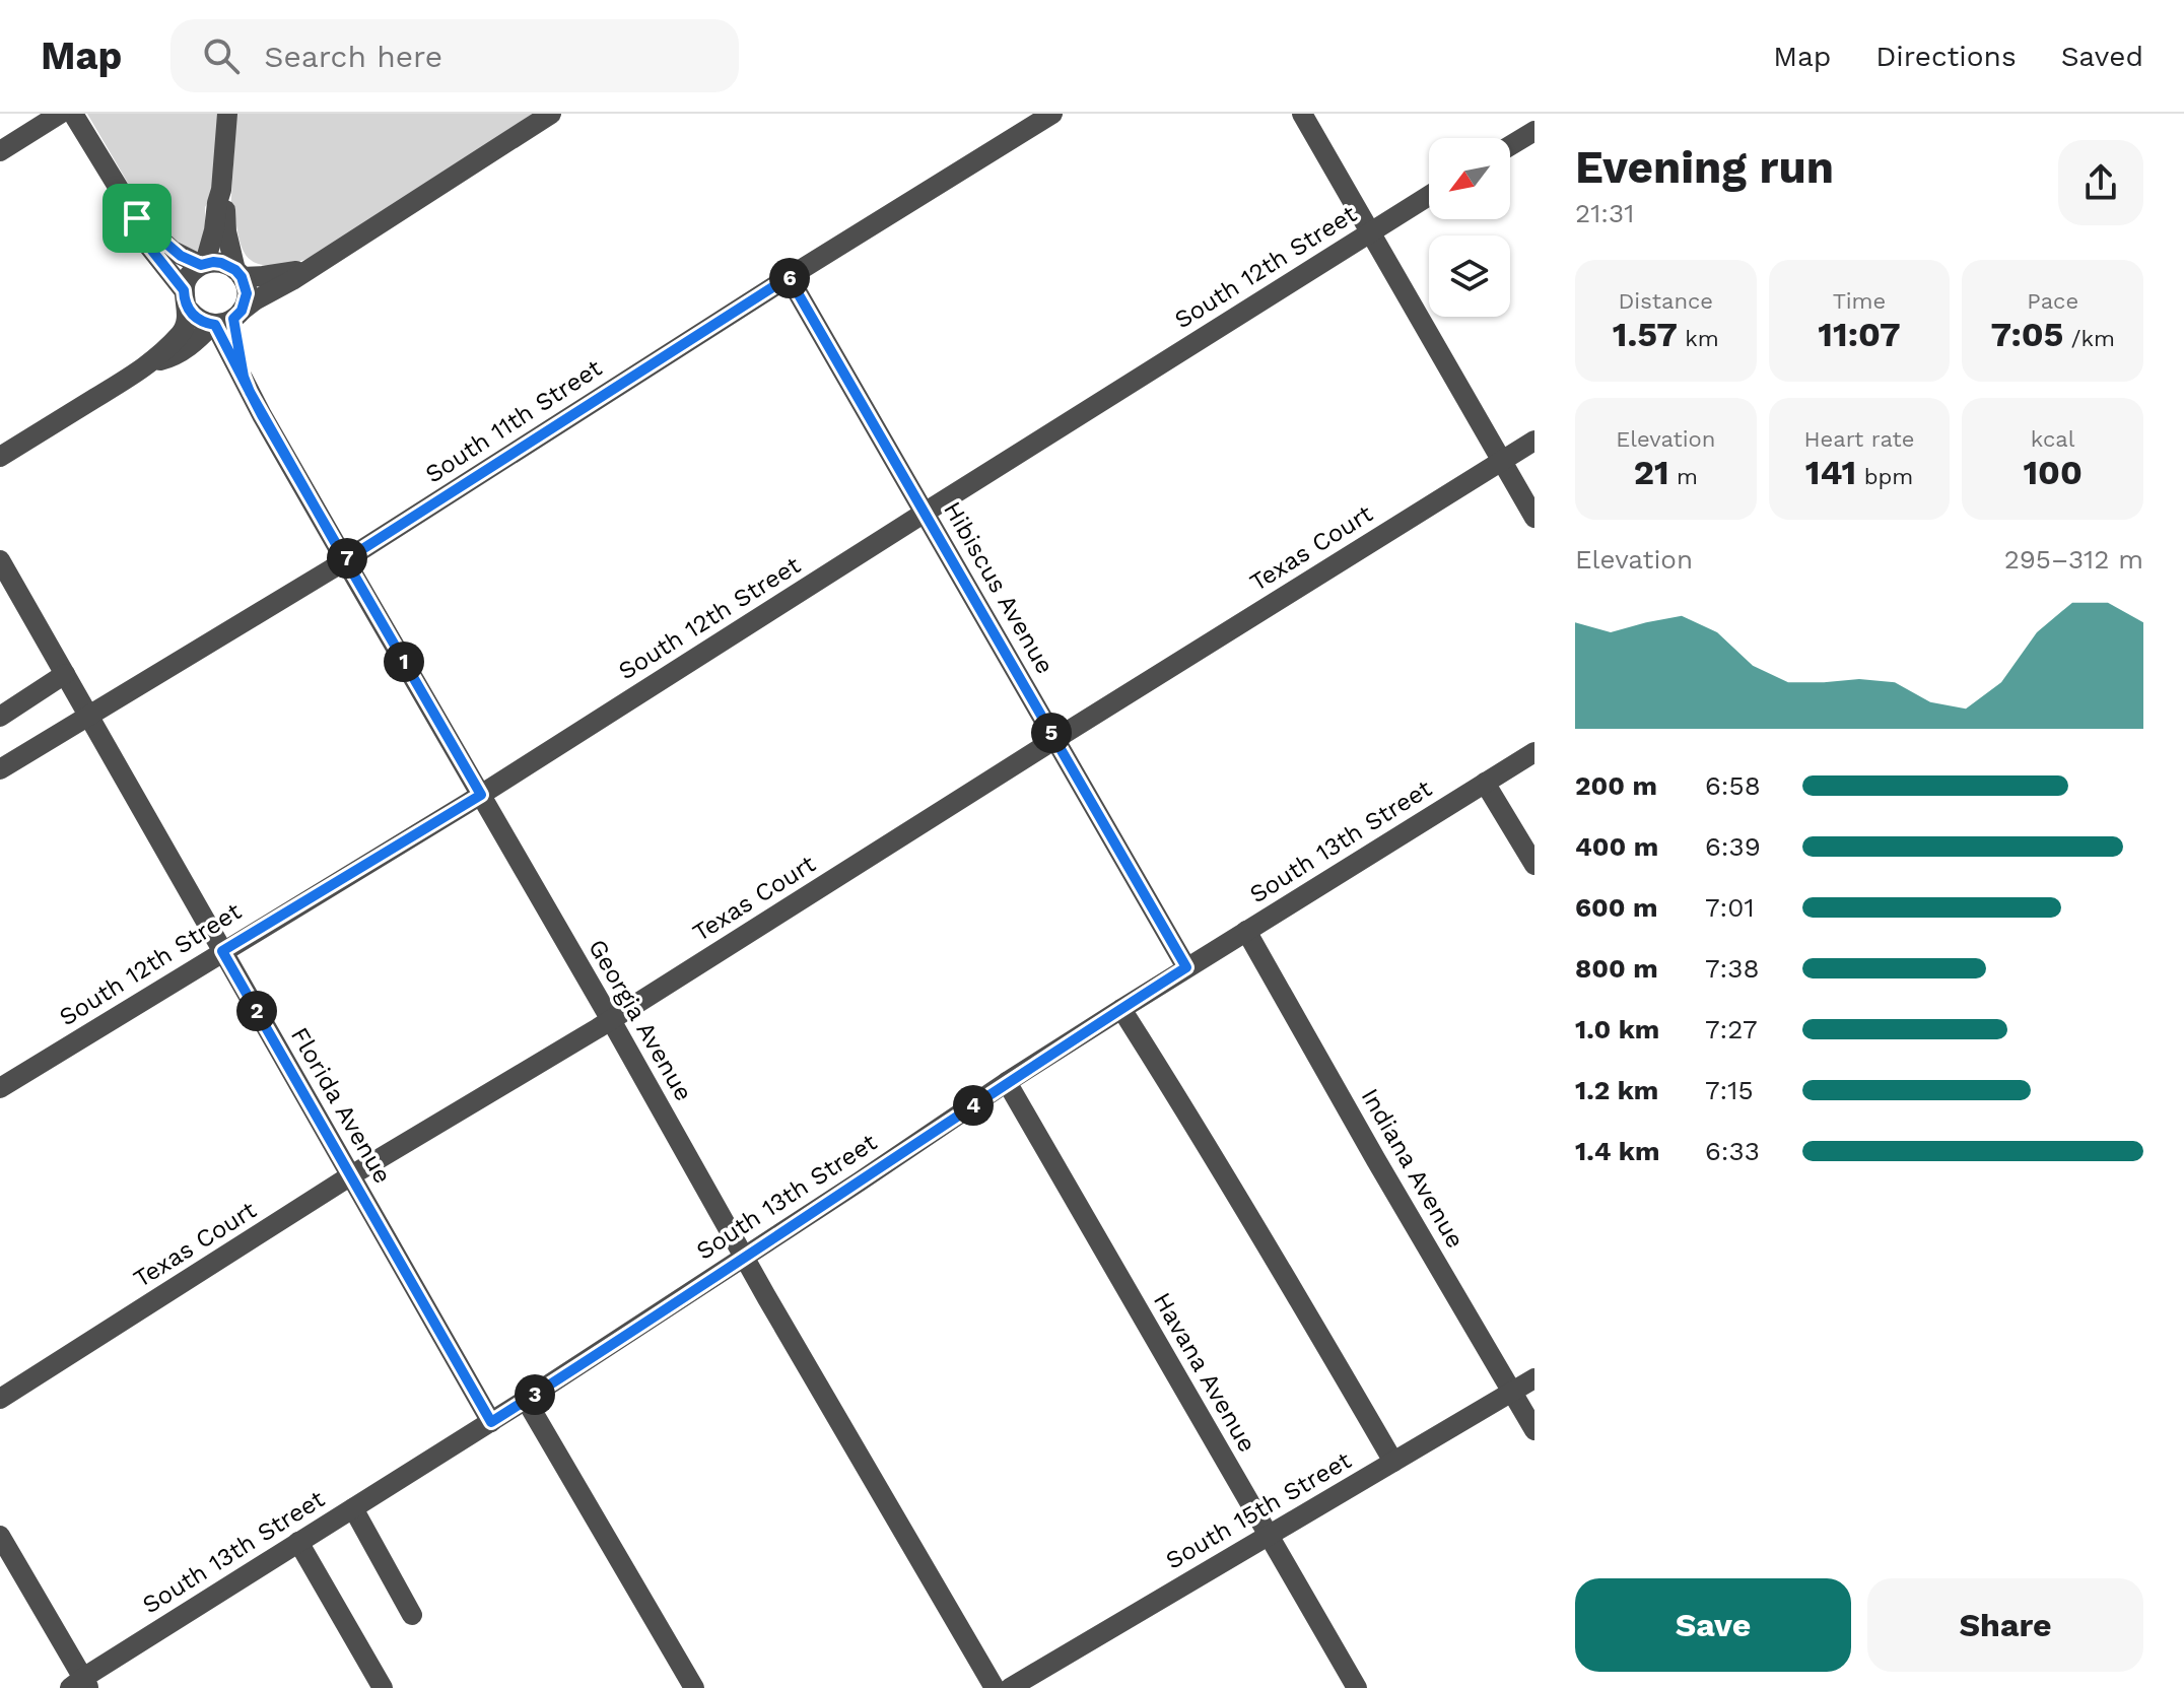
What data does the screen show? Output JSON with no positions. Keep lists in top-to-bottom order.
{
  "streets": {
    "street": [
      "South 12th Street",
      "South 11th Street",
      "Texas Court",
      "Hibiscus Avenue",
      "South 13th Street",
      "Georgia Avenue",
      "Florida Avenue",
      "Indiana Avenue",
      "Havana Avenue",
      "South 15th Street"
    ]
  },
  "crossings": [
    ["South 12th Street", "Hibiscus Avenue"],
    ["South 12th Street", "Georgia Avenue"],
    ["South 12th Street", "Florida Avenue"],
    ["South 11th Street", "Hibiscus Avenue"],
    ["South 11th Street", "Georgia Avenue"],
    ["South 11th Street", "Florida Avenue"],
    ["Texas Court", "Hibiscus Avenue"],
    ["Texas Court", "Georgia Avenue"],
    ["Texas Court", "Florida Avenue"],
    ["Hibiscus Avenue", "South 13th Street"],
    ["South 13th Street", "Georgia Avenue"],
    ["South 13th Street", "Florida Avenue"],
    ["South 13th Street", "Indiana Avenue"],
    ["South 13th Street", "Havana Avenue"],
    ["Indiana Avenue", "South 15th Street"],
    ["Havana Avenue", "South 15th Street"]
  ],
  "north": "bottom left",
  "page": {
    "header": "Map",
    "search": "Search here",
    "nav": ["Map", "Directions", "Saved"],
    "heading": ["Evening run", "21:31"],
    "stats": [
      ["Distance", "1.57 km"],
      ["Time", "11:07"],
      ["Pace", "7:05 /km"],
      ["Elevation", "21 m"],
      ["Heart rate", "141 bpm"],
      ["kcal", "100"]
    ],
    "pins": [
      "6",
      "7",
      "1",
      "5",
      "2",
      "4",
      "3"
    ],
    "chart": ["Elevation", "295–312 m"],
    "list": [
      {
        "name": "200 m",
        "note": "6:58"
      },
      {
        "name": "400 m",
        "note": "6:39"
      },
      {
        "name": "600 m",
        "note": "7:01"
      },
      {
        "name": "800 m",
        "note": "7:38"
      },
      {
        "name": "1.0 km",
        "note": "7:27"
      },
      {
        "name": "1.2 km",
        "note": "7:15"
      },
      {
        "name": "1.4 km",
        "note": "6:33"
      }
    ],
    "buttons": ["Save", "Share"]
  }
}
